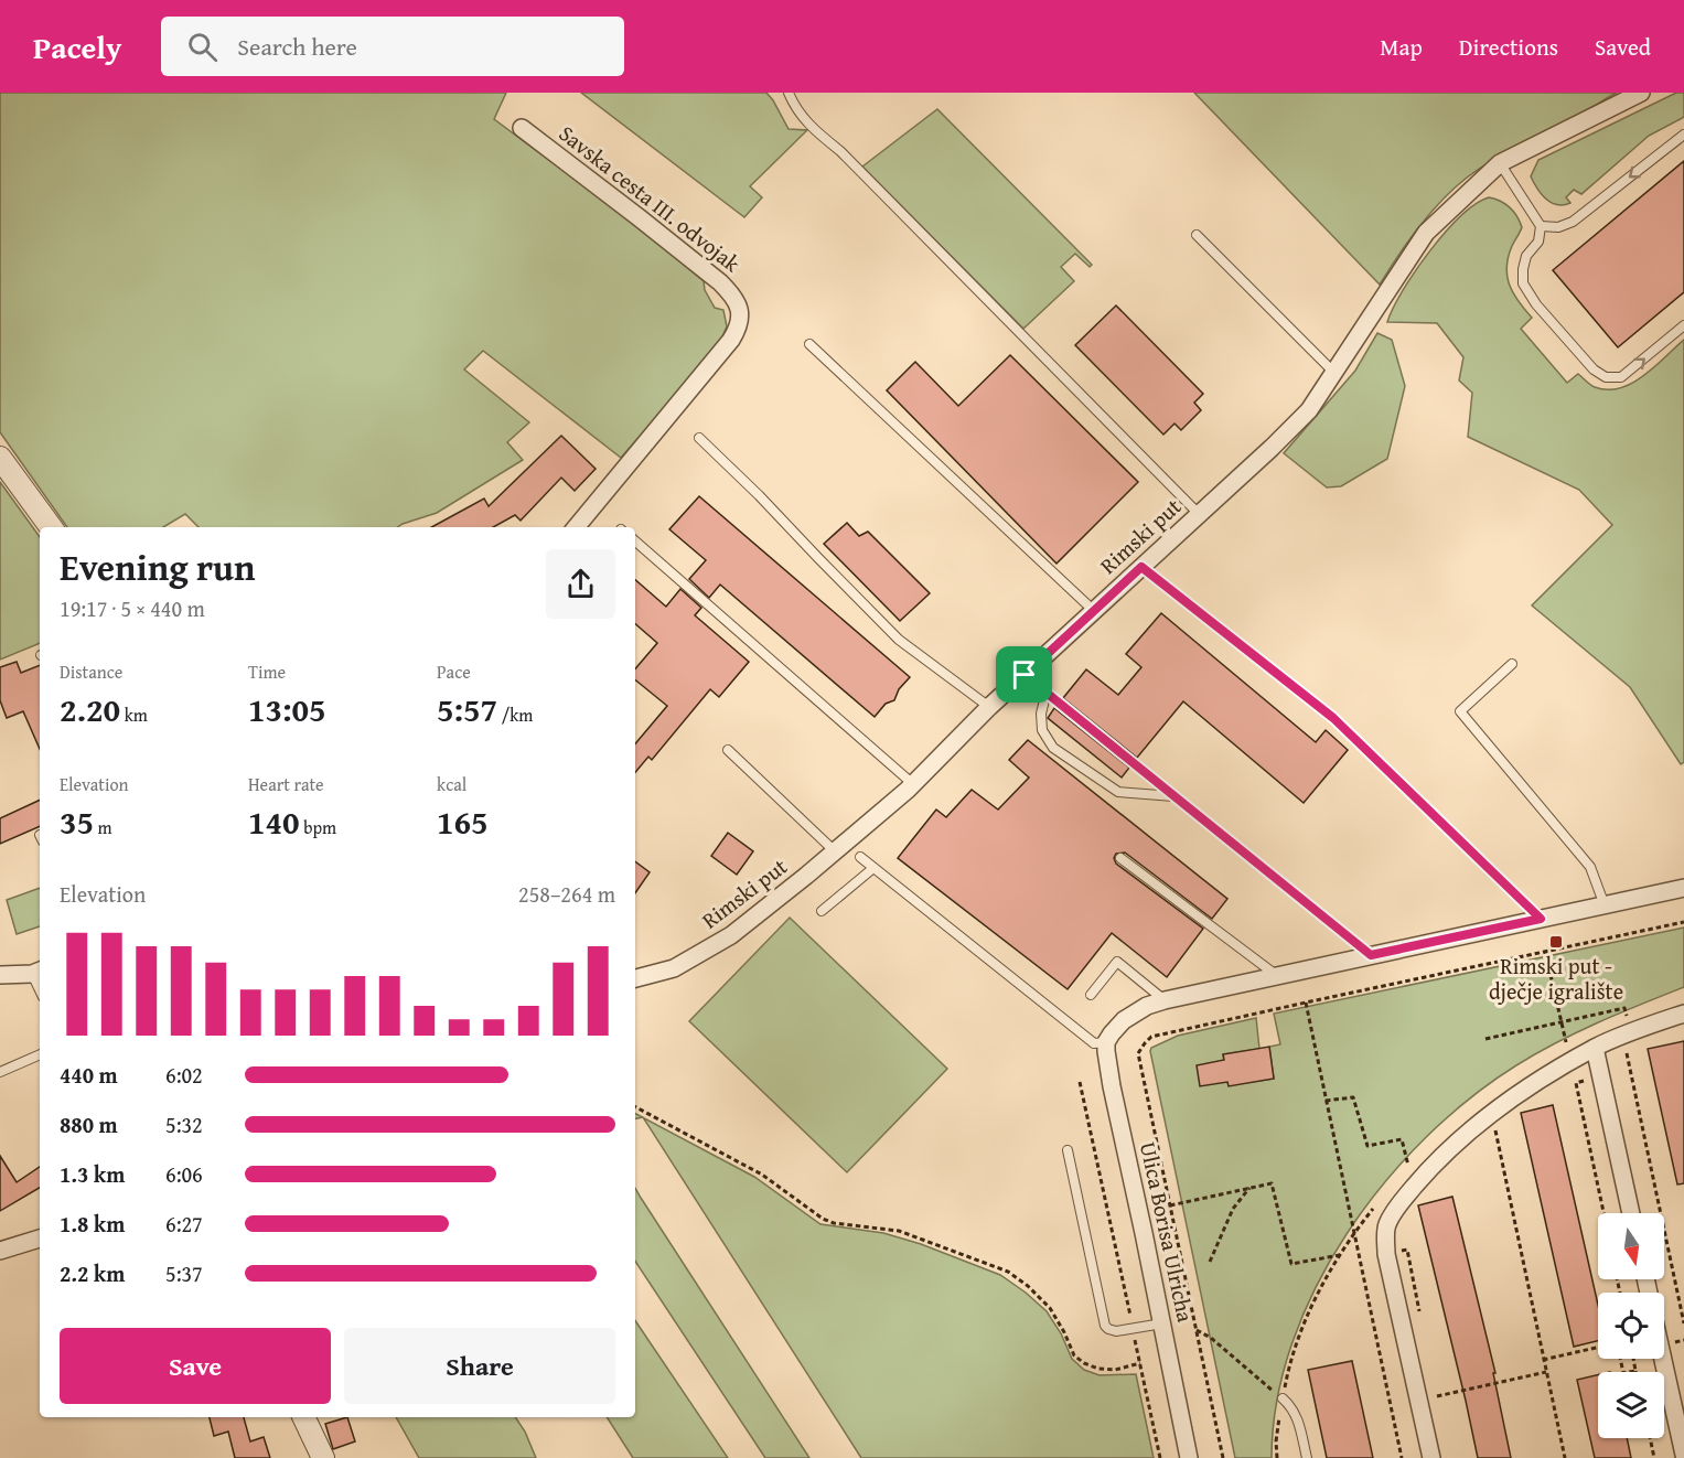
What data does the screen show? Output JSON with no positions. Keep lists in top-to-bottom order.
{
  "streets": {
    "street": ["Savska cesta III. odvojak", "Rimski put", "Ulica Borisa Ulricha"]
  },
  "places": {
    "transit": ["Rimski put - dječje igralište"]
  },
  "north": "bottom",
  "page": {
    "header": "Pacely",
    "search": "Search here",
    "nav": ["Map", "Directions", "Saved"],
    "heading": ["Evening run", "19:17 · 5 × 440 m"],
    "stats": [
      ["Distance", "2.20 km"],
      ["Time", "13:05"],
      ["Pace", "5:57 /km"],
      ["Elevation", "35 m"],
      ["Heart rate", "140 bpm"],
      ["kcal", "165"]
    ],
    "chart": ["Elevation", "258–264 m"],
    "list": [
      {
        "name": "440 m",
        "note": "6:02"
      },
      {
        "name": "880 m",
        "note": "5:32"
      },
      {
        "name": "1.3 km",
        "note": "6:06"
      },
      {
        "name": "1.8 km",
        "note": "6:27"
      },
      {
        "name": "2.2 km",
        "note": "5:37"
      }
    ],
    "buttons": ["Save", "Share"]
  }
}
